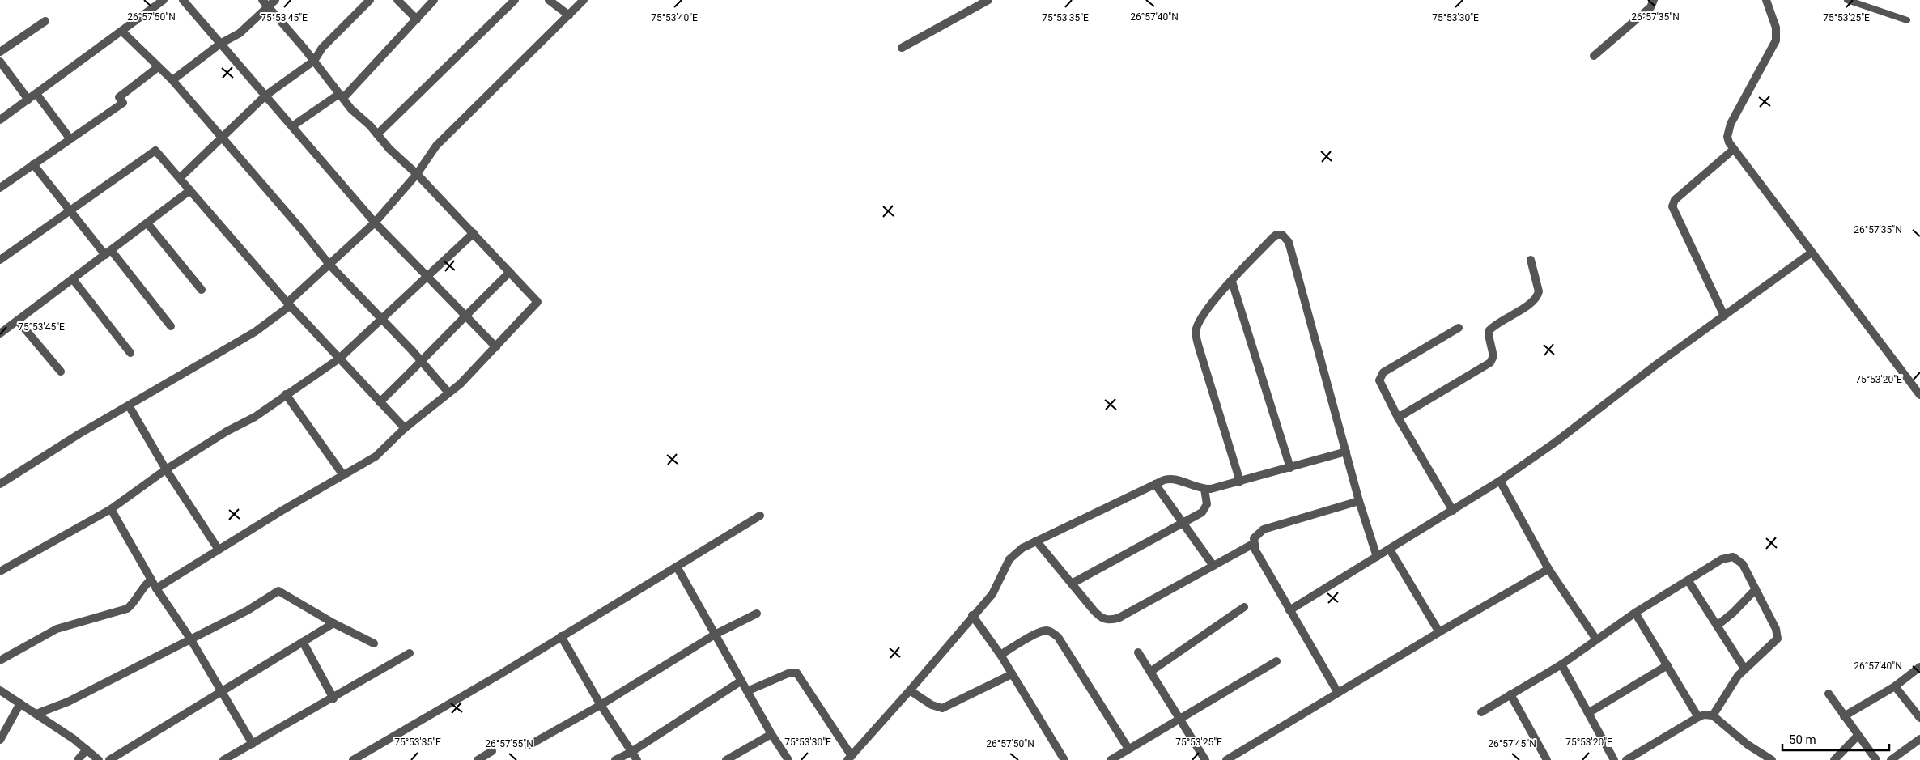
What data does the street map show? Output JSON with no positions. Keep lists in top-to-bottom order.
{
  "scale_bar": "50 m",
  "coordinates": [
    "26°57'50\"N",
    "26°57'40\"N",
    "26°57'35\"N",
    "75°53'45\"E",
    "75°53'40\"E",
    "75°53'35\"E",
    "75°53'30\"E",
    "75°53'25\"E",
    "75°53'20\"E",
    "26°57'55\"N",
    "26°57'45\"N"
  ]
}
